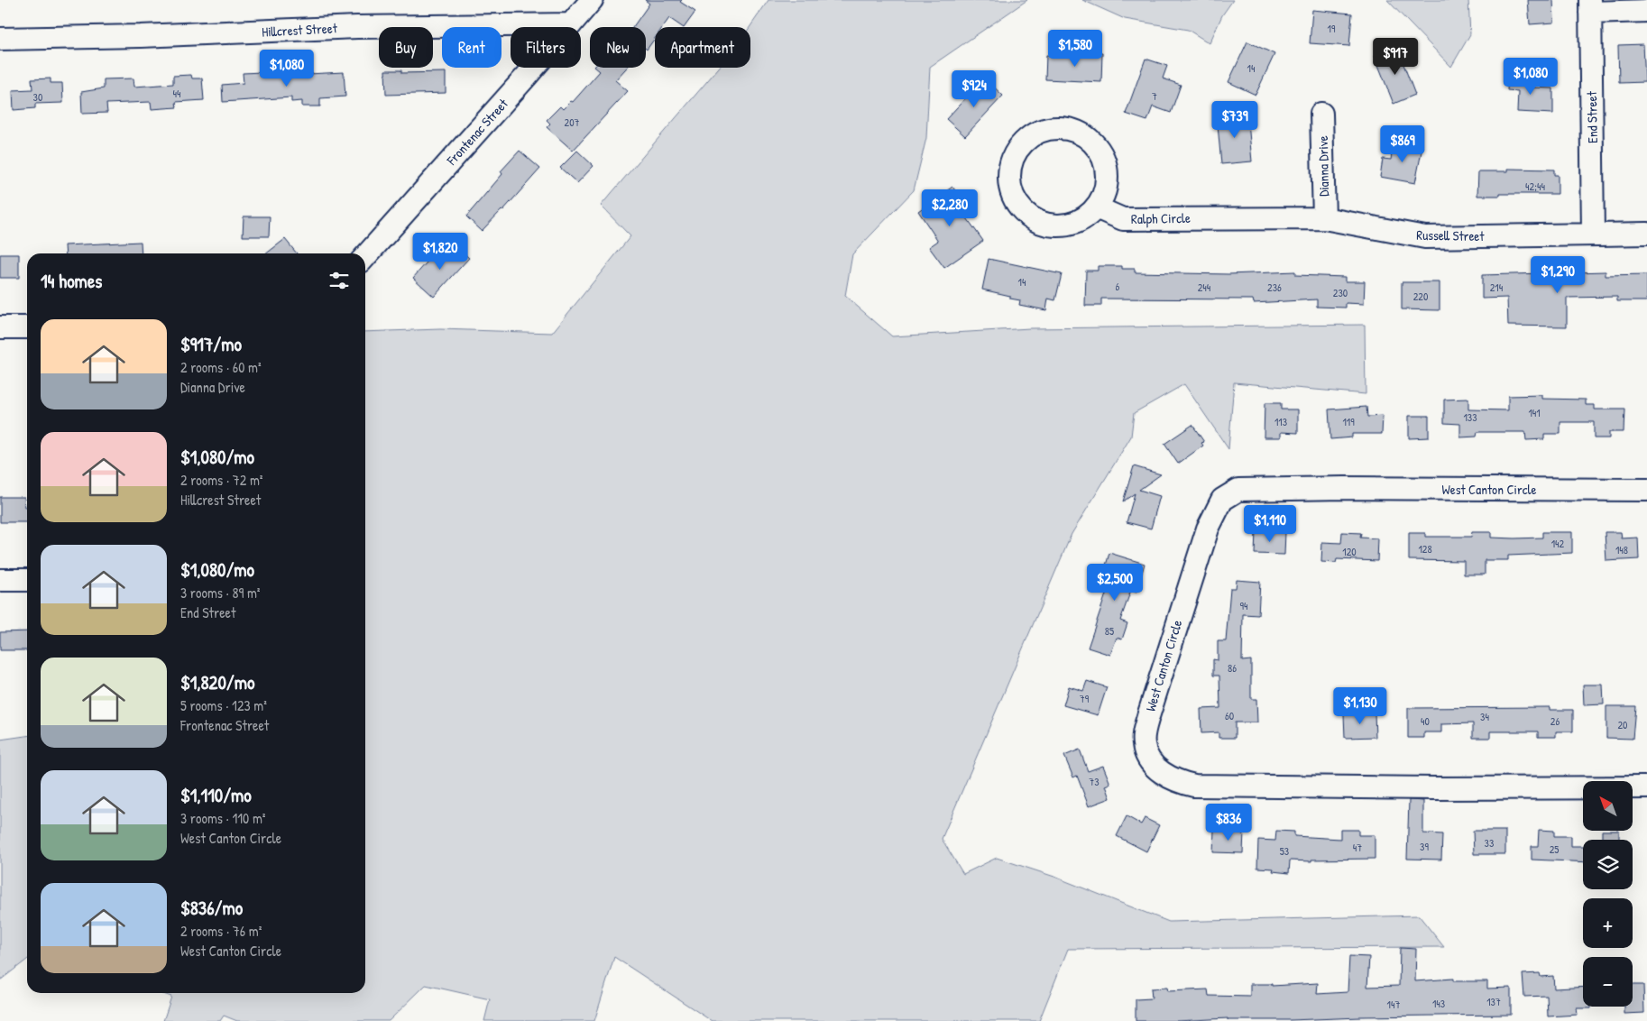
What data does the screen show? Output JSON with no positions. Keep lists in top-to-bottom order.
{
  "streets": {
    "street": [
      "Hillcrest Street",
      "End Street",
      "Frontenac Street",
      "Dianna Drive",
      "Ralph Circle",
      "Russell Street",
      "West Canton Circle"
    ]
  },
  "crossings": [
    ["Hillcrest Street", "Frontenac Street"],
    ["End Street", "Russell Street"],
    ["Dianna Drive", "Russell Street"],
    ["Ralph Circle", "Russell Street"]
  ],
  "house_numbers": [
    "19",
    "14",
    "44",
    "7",
    "30",
    "207",
    "42;44",
    "14",
    "6",
    "244",
    "236",
    "214",
    "230",
    "220",
    "141",
    "133",
    "113",
    "119",
    "142",
    "128",
    "148",
    "120",
    "94",
    "85",
    "86",
    "79",
    "60",
    "34",
    "40",
    "26",
    "20",
    "73",
    "33",
    "39",
    "47",
    "25",
    "53",
    "137",
    "143",
    "147"
  ],
  "north": "top left",
  "page": {
    "chip": [
      "Buy",
      "Rent",
      "Filters",
      "New",
      "Apartment"
    ],
    "price": [
      "$1,580",
      "$917",
      "$1,080",
      "$1,080",
      "$924",
      "$739",
      "$869",
      "$2,280",
      "$1,820",
      "$1,290",
      "$1,110",
      "$2,500",
      "$1,130",
      "$836"
    ],
    "heading": "14 homes",
    "list": [
      {
        "name": "$917/mo",
        "note": "2 rooms · 60 m² · Dianna Drive"
      },
      {
        "name": "$1,080/mo",
        "note": "2 rooms · 72 m² · Hillcrest Street"
      },
      {
        "name": "$1,080/mo",
        "note": "3 rooms · 89 m² · End Street"
      },
      {
        "name": "$1,820/mo",
        "note": "5 rooms · 123 m² · Frontenac Street"
      },
      {
        "name": "$1,110/mo",
        "note": "3 rooms · 110 m² · West Canton Circle"
      },
      {
        "name": "$836/mo",
        "note": "2 rooms · 76 m² · West Canton Circle"
      }
    ],
    "map_buttons": ["+", "−"]
  }
}
